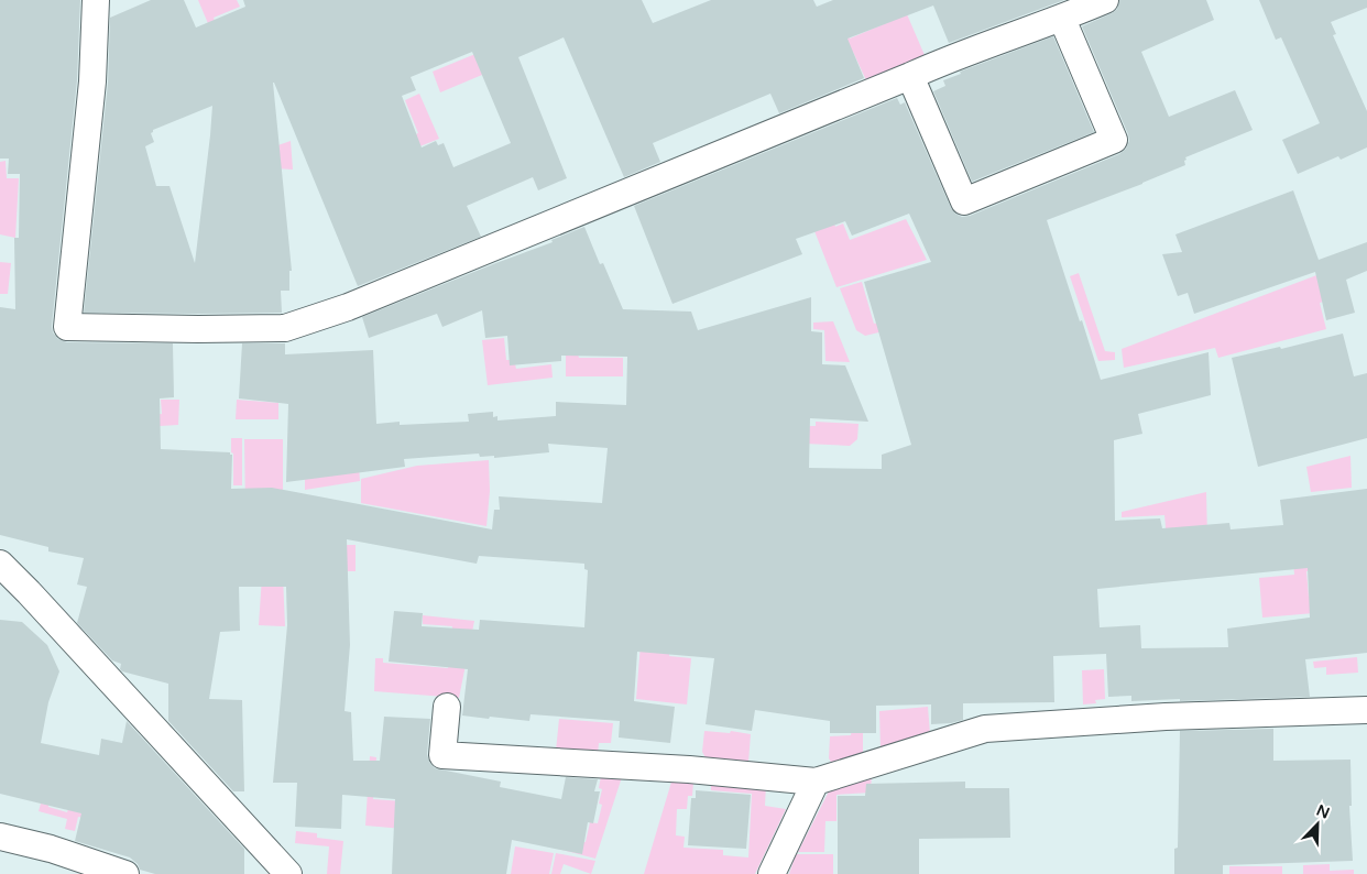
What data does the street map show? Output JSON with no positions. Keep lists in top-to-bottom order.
{
  "north": "top right"
}
